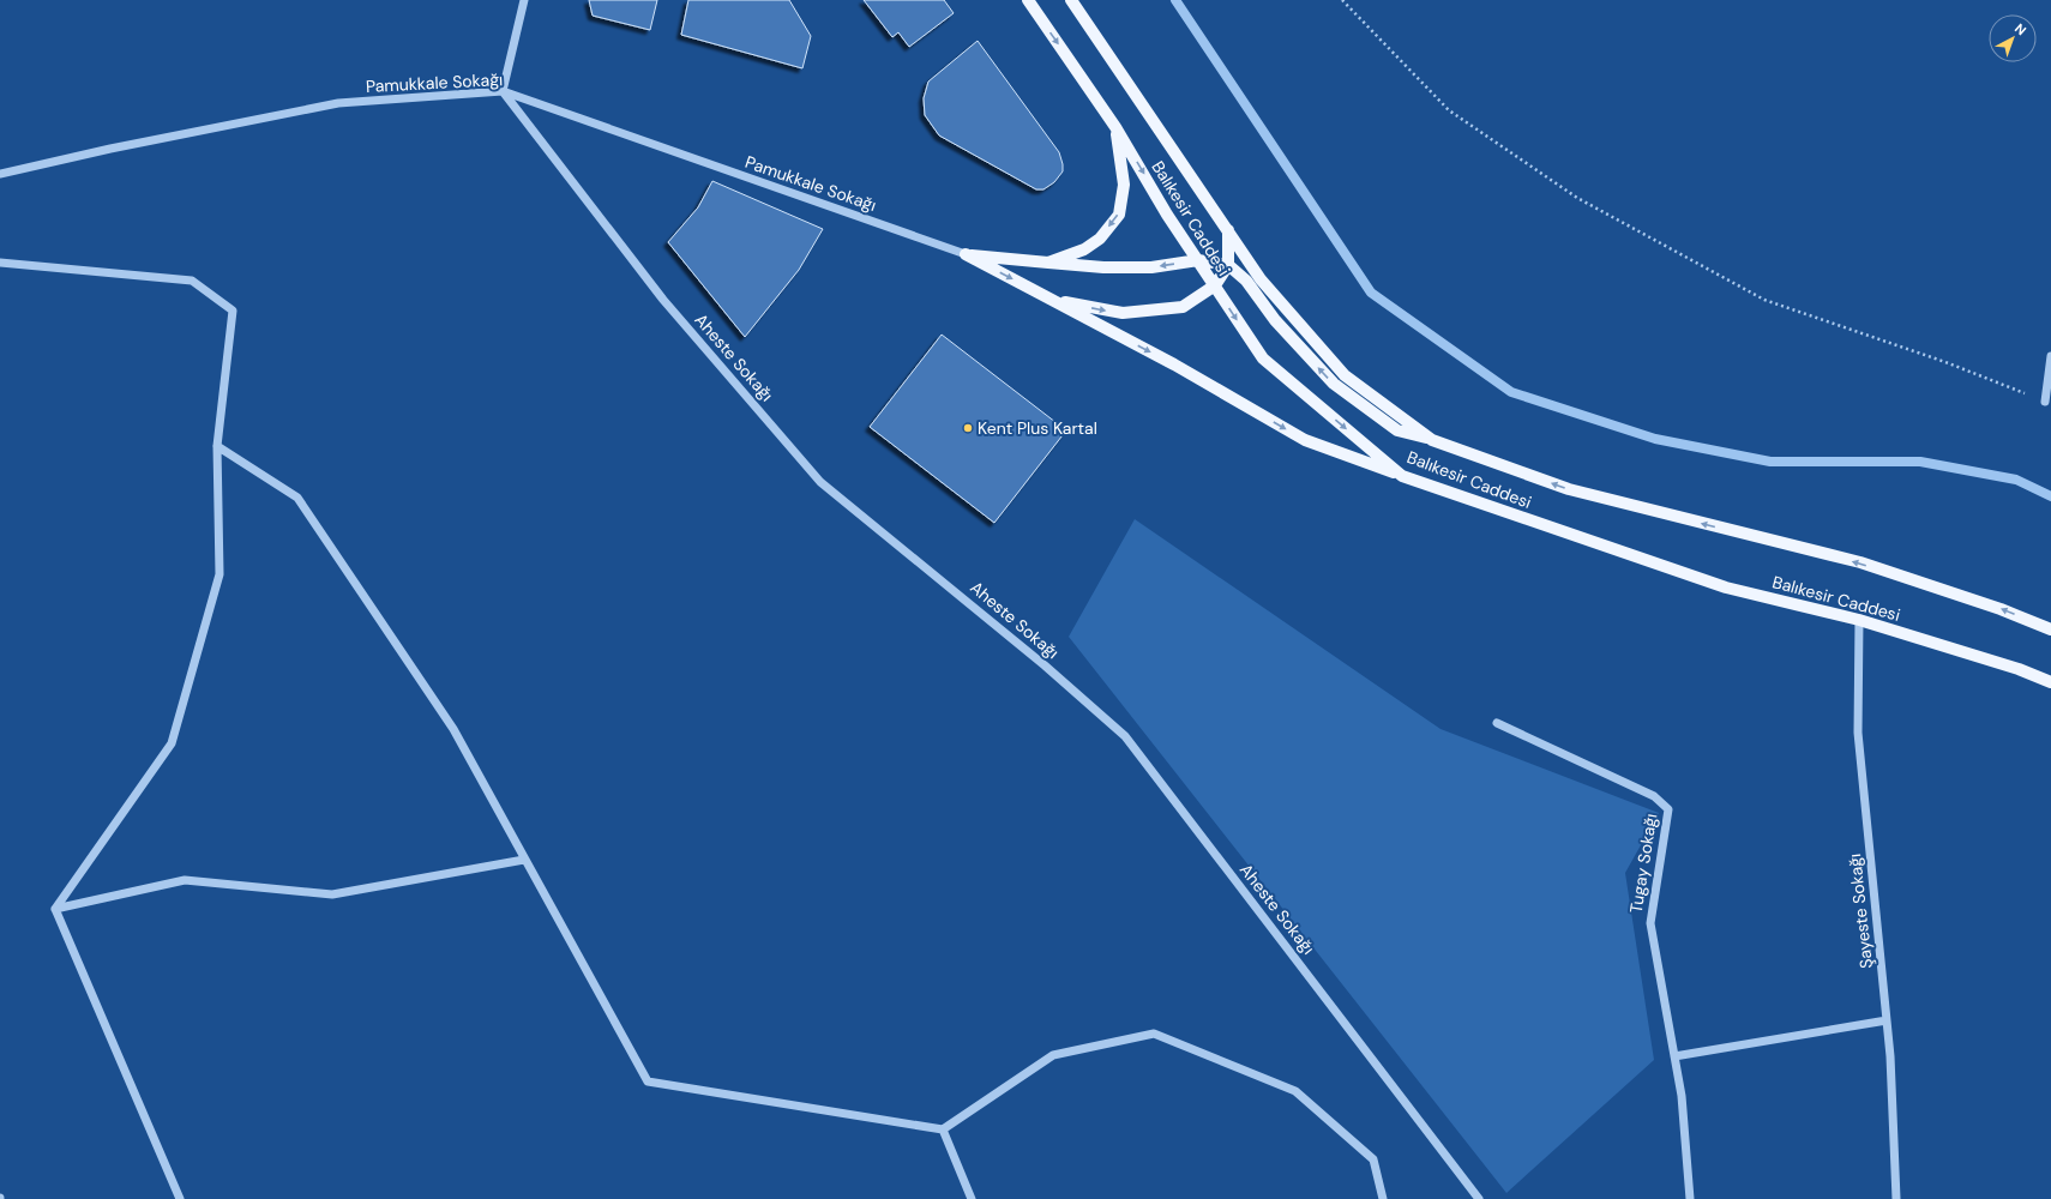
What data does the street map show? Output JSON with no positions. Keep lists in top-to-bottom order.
{
  "streets": {
    "main road": ["Balıkesir Caddesi"],
    "street": [
      "Pamukkale Sokağı",
      "Aheste Sokağı",
      "Tugay Sokağı",
      "Şayeste Sokağı"
    ]
  },
  "crossings": [
    ["Pamukkale Sokağı", "Aheste Sokağı"],
    ["Balıkesir Caddesi", "Şayeste Sokağı"]
  ],
  "places": ["Kent Plus Kartal"],
  "north": "top right"
}
